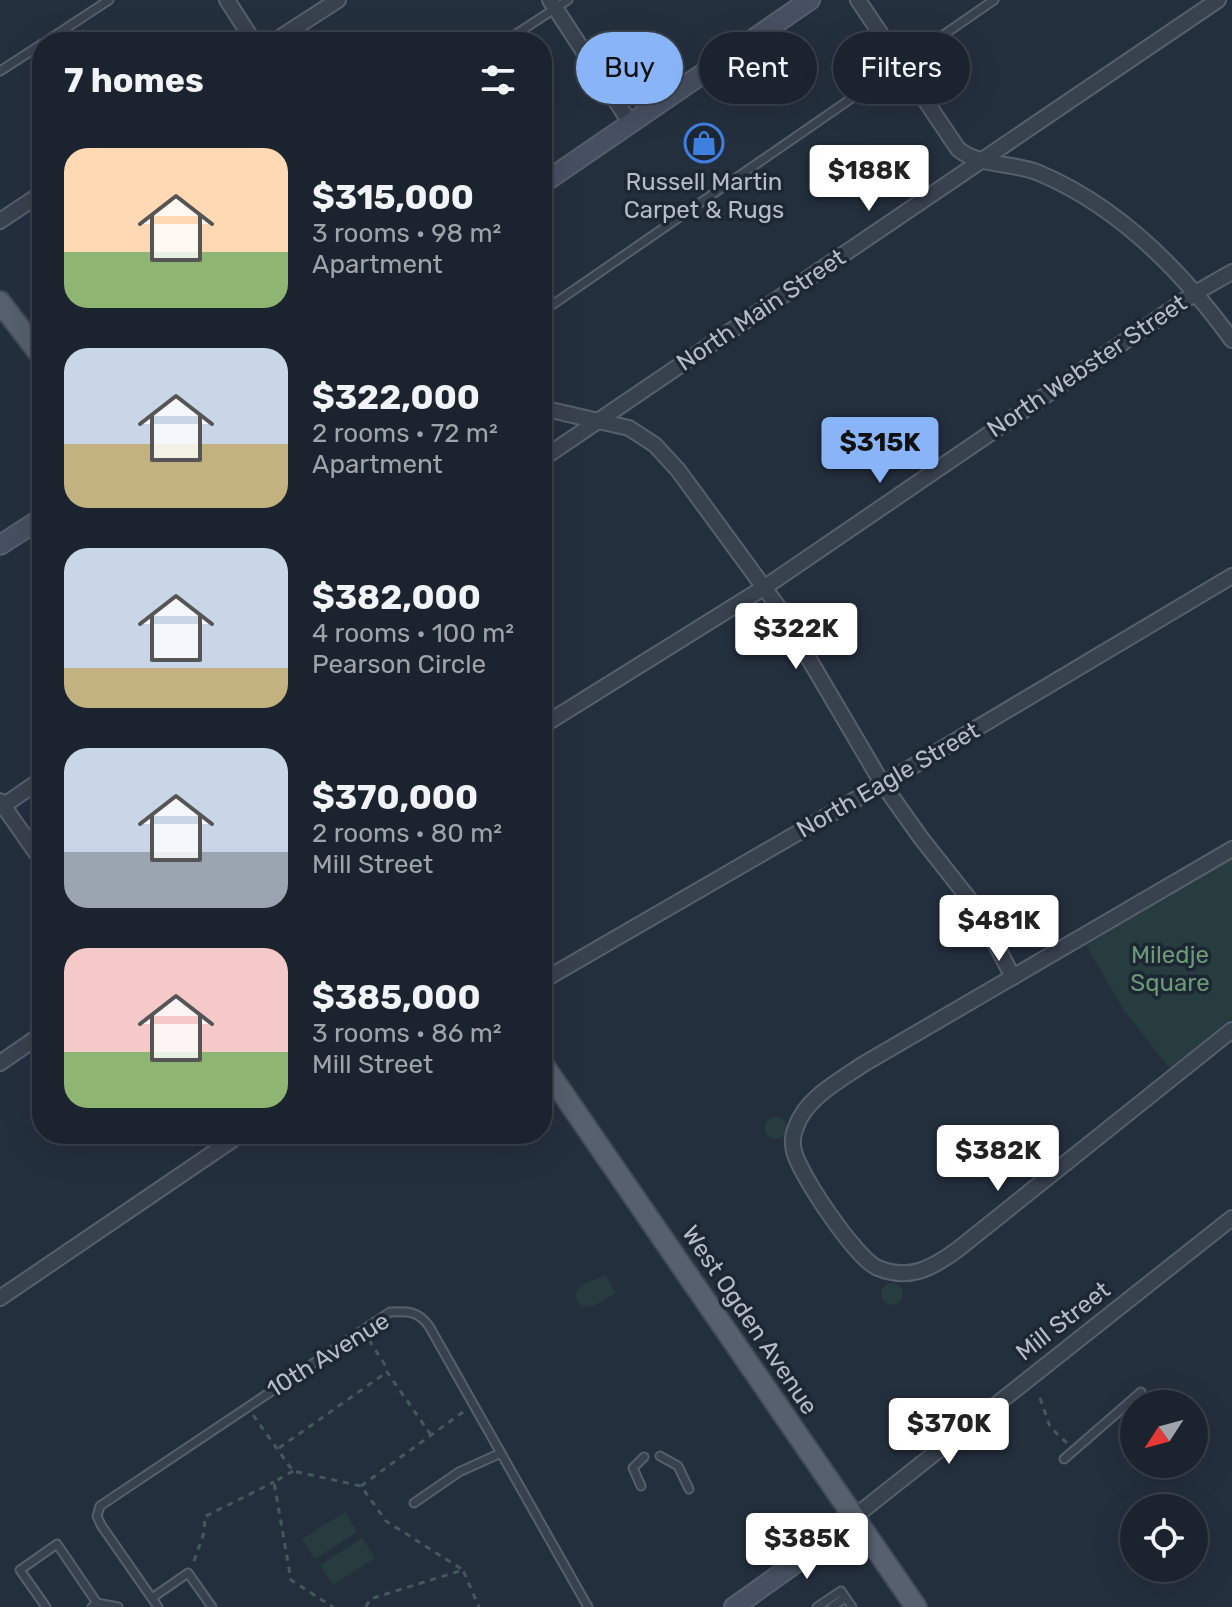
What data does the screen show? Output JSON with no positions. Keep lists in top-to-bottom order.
{
  "streets": {
    "main road": ["West Ogden Avenue", "Mill Street"],
    "street": ["North Main Street", "North Webster Street", "North Eagle Street"],
    "lane": ["10th Avenue"]
  },
  "crossings": [
    ["West Ogden Avenue", "Mill Street"]
  ],
  "parks": ["Miledje Square"],
  "places": {
    "shop": ["Russell Martin Carpet & Rugs"]
  },
  "north": "bottom left",
  "page": {
    "chip": ["Buy", "Rent", "Filters"],
    "heading": "7 homes",
    "list": [
      {
        "name": "$315,000",
        "note": "3 rooms · 98 m² · Apartment"
      },
      {
        "name": "$322,000",
        "note": "2 rooms · 72 m² · Apartment"
      },
      {
        "name": "$382,000",
        "note": "4 rooms · 100 m² · Pearson Circle"
      },
      {
        "name": "$370,000",
        "note": "2 rooms · 80 m² · Mill Street"
      },
      {
        "name": "$385,000",
        "note": "3 rooms · 86 m² · Mill Street"
      }
    ],
    "price": [
      "$188K",
      "$315K",
      "$322K",
      "$481K",
      "$382K",
      "$370K",
      "$385K"
    ]
  }
}
